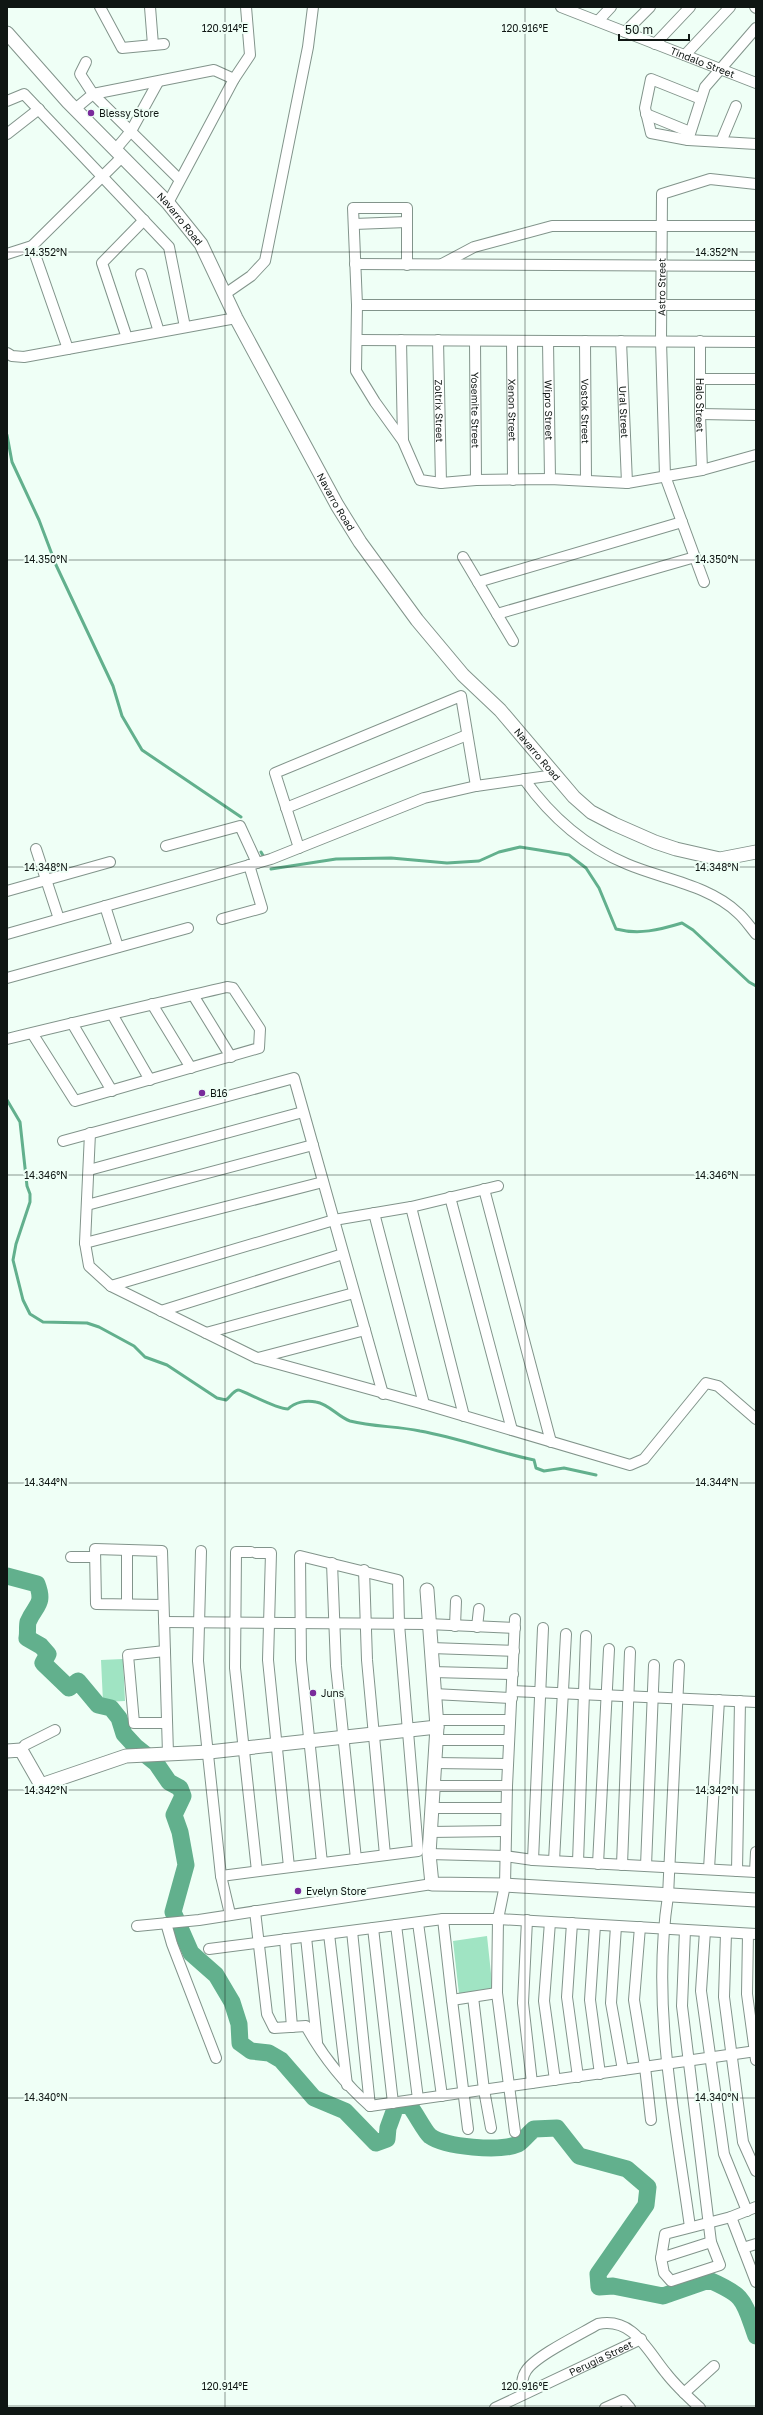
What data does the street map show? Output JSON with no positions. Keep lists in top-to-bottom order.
{
  "streets": {
    "street": [
      "Tindalo Street",
      "Navarro Road",
      "Astro Street",
      "Halo Street",
      "Yosemite Street",
      "Xenon Street",
      "Wipro Street",
      "Zoltrix Street",
      "Vostok Street",
      "Ural Street",
      "Perugia Street"
    ]
  },
  "places": [
    "Blessy Store",
    "B16",
    "Juns",
    "Evelyn Store"
  ],
  "scale_bar": "50 m",
  "coordinates": [
    "120.914°E",
    "120.916°E",
    "14.352°N",
    "14.350°N",
    "14.348°N",
    "14.346°N",
    "14.344°N",
    "14.342°N",
    "14.340°N"
  ]
}
